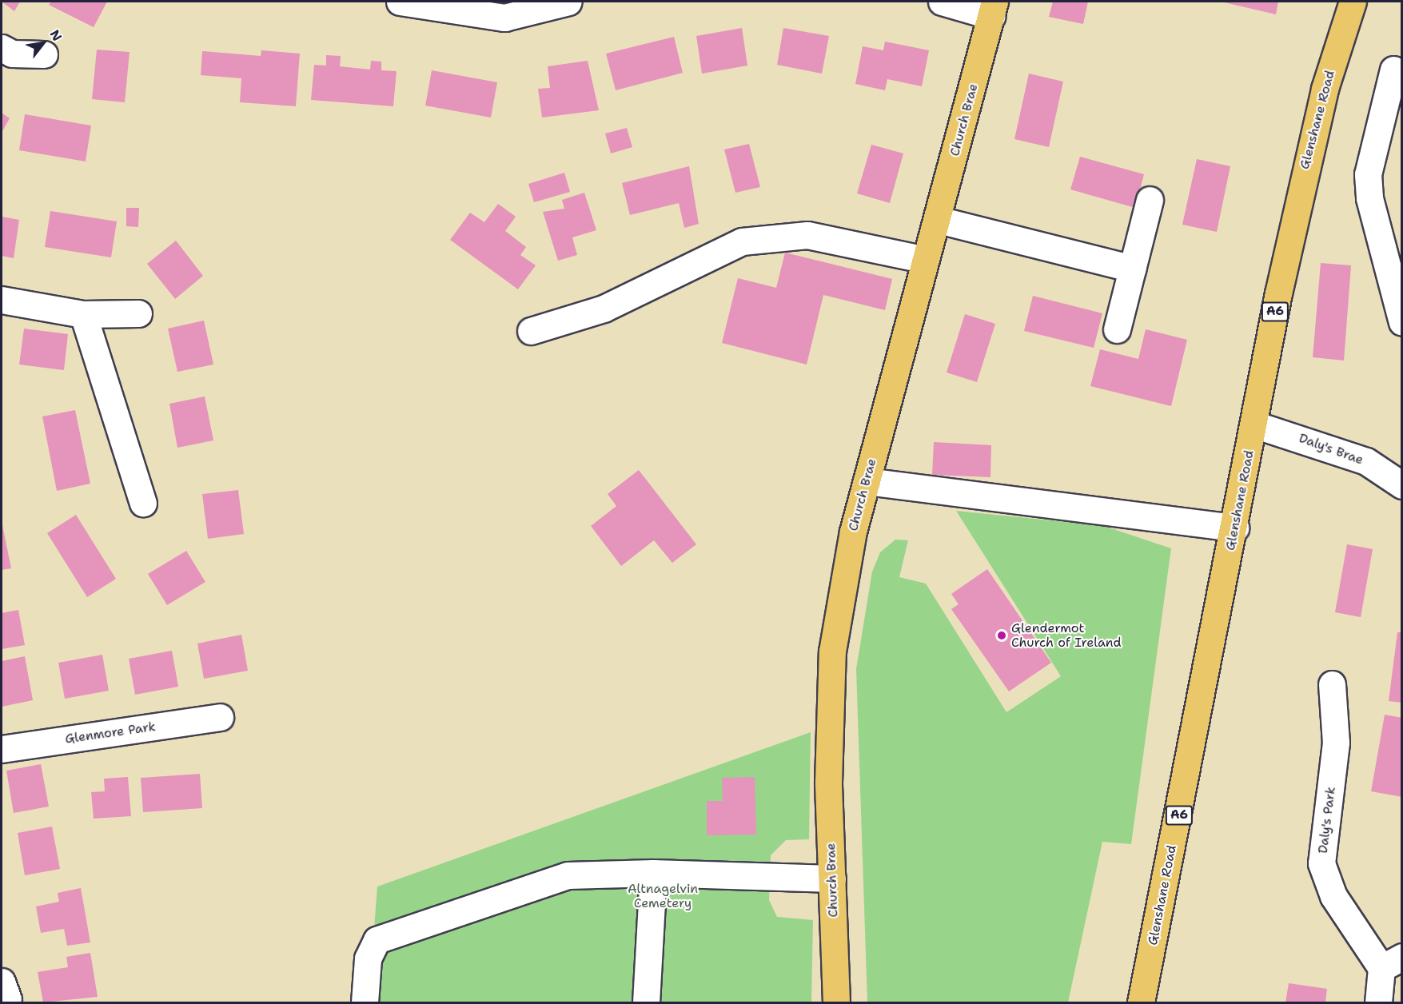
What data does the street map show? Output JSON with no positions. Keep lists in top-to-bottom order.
{
  "streets": {
    "main road": ["Church Brae", "Glenshane Road", "A6"],
    "street": ["Daly's Brae", "Glenmore Park", "Daly's Park"]
  },
  "crossings": [
    ["Glenshane Road", "Daly's Brae"]
  ],
  "parks": ["Altnagelvin Cemetery"],
  "places": ["Glendermot Church of Ireland"],
  "north": "top right"
}
